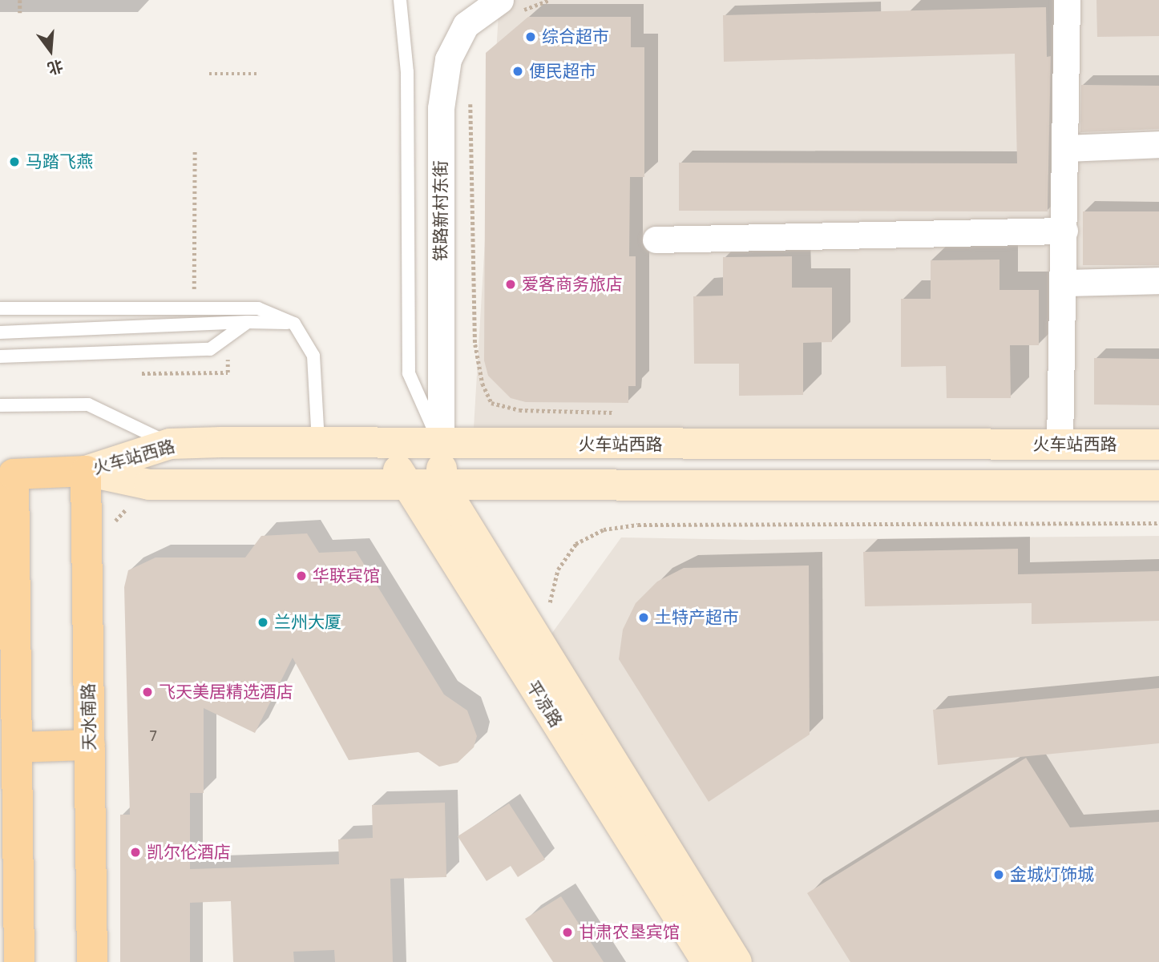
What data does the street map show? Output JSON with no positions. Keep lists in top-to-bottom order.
{
  "streets": {
    "main road": ["火车站西路", "平凉路", "天水南路"],
    "street": ["铁路新村东街"]
  },
  "crossings": [
    ["铁路新村东街", "火车站西路"],
    ["火车站西路", "平凉路"],
    ["火车站西路", "天水南路"]
  ],
  "places": [
    "综合超市",
    "便民超市",
    "马踏飞燕",
    "爱客商务旅店",
    "华联宾馆",
    "土特产超市",
    "兰州大厦",
    "飞天美居精选酒店",
    "凯尔伦酒店",
    "金城灯饰城",
    "甘肃农垦宾馆"
  ],
  "house_numbers": ["7"],
  "north": "bottom"
}
